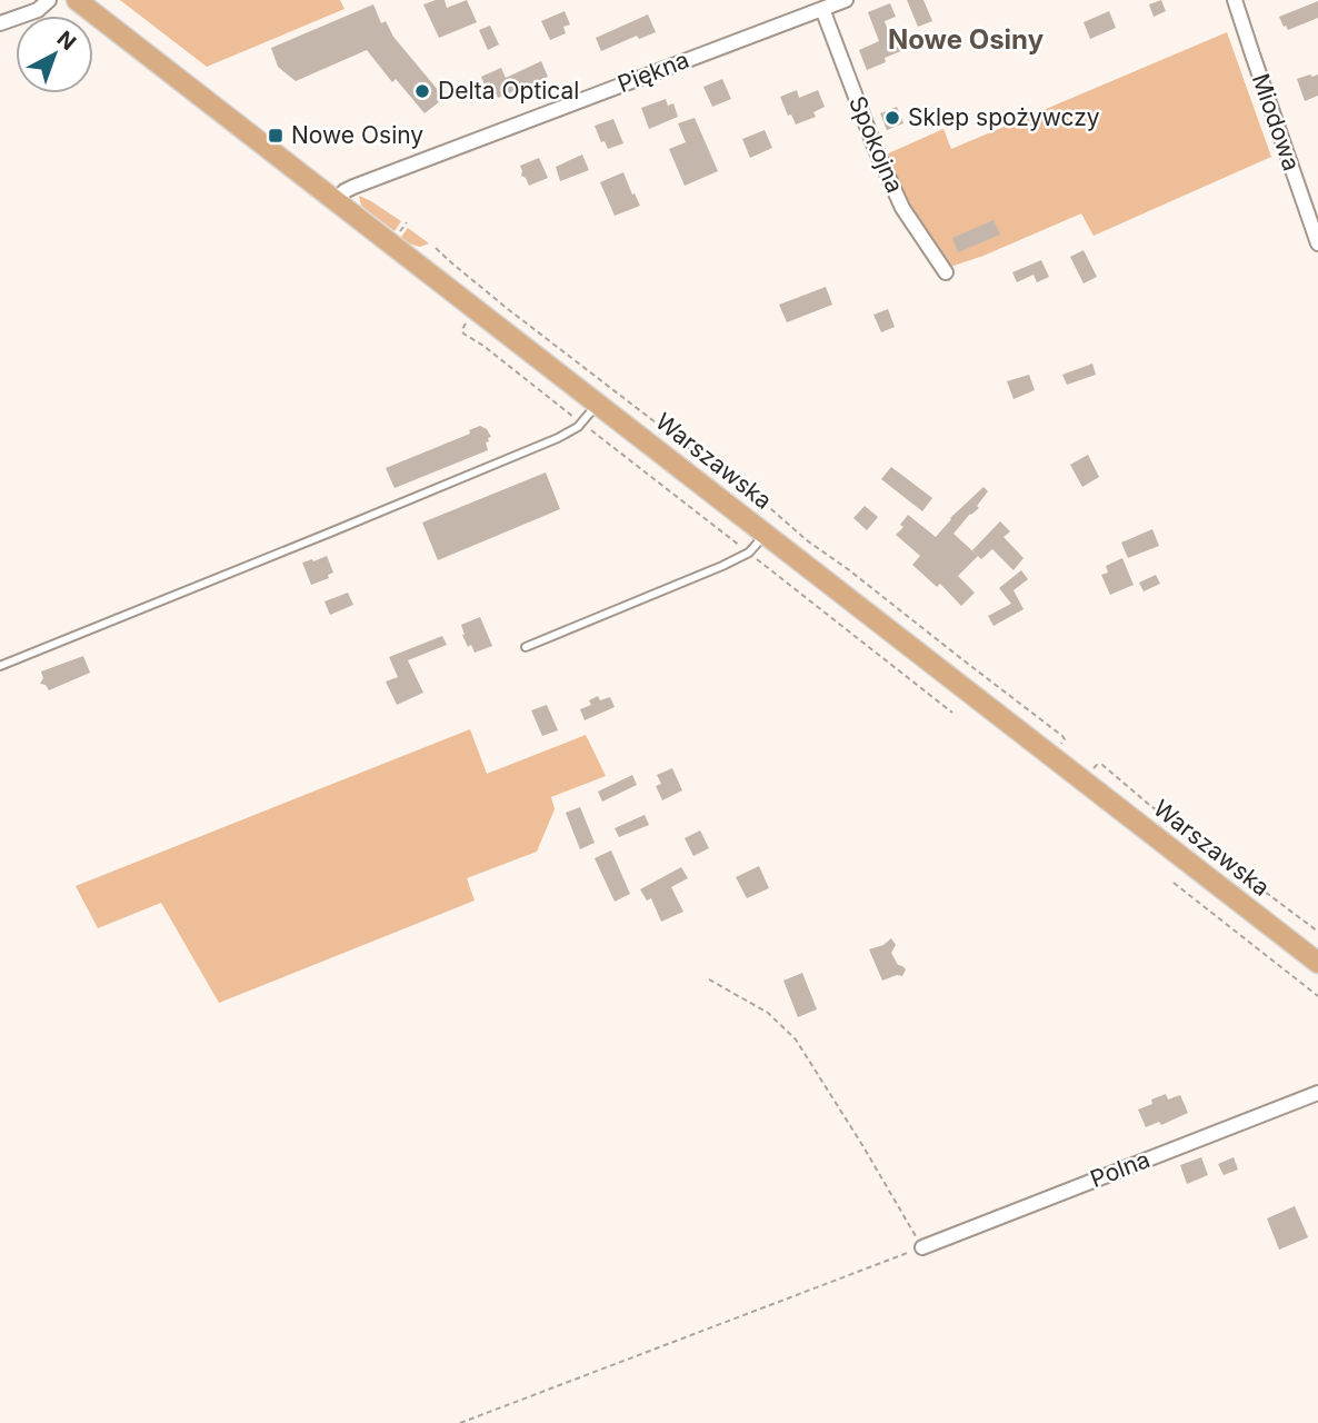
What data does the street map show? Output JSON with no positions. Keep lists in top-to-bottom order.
{
  "streets": {
    "main road": ["Warszawska"],
    "street": [
      "Piękna",
      "Miodowa",
      "Spokojna",
      "Polna"
    ]
  },
  "crossings": [
    ["Piękna", "Spokojna"],
    ["Piękna", "Warszawska"]
  ],
  "districts": ["Nowe Osiny"],
  "places": {
    "other": ["Delta Optical", "Sklep spożywczy"],
    "transit": ["Nowe Osiny"]
  },
  "north": "top right"
}
